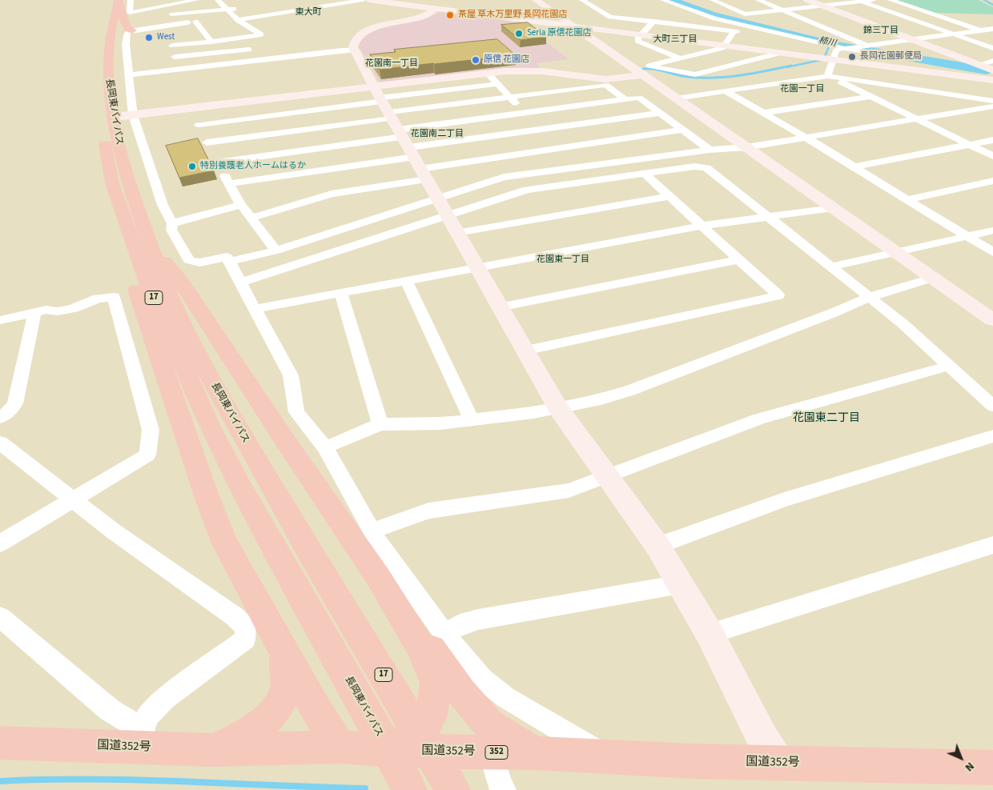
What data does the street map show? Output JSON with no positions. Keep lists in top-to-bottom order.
{
  "streets": {
    "highway": [
      "長岡東バイパス",
      "17",
      "国道352号",
      "352"
    ]
  },
  "districts": [
    "東大町",
    "錦三丁目",
    "大町三丁目",
    "花園南一丁目",
    "花園一丁目",
    "花園南二丁目",
    "花園東一丁目",
    "花園東二丁目"
  ],
  "water": ["柿川"],
  "places": [
    "茶屋 草木万里野 長岡花園店",
    "Seria 原信花園店",
    "West",
    "長岡花園郵便局",
    "原信 花園店",
    "特別養護老人ホームはるか"
  ],
  "north": "bottom right"
}
